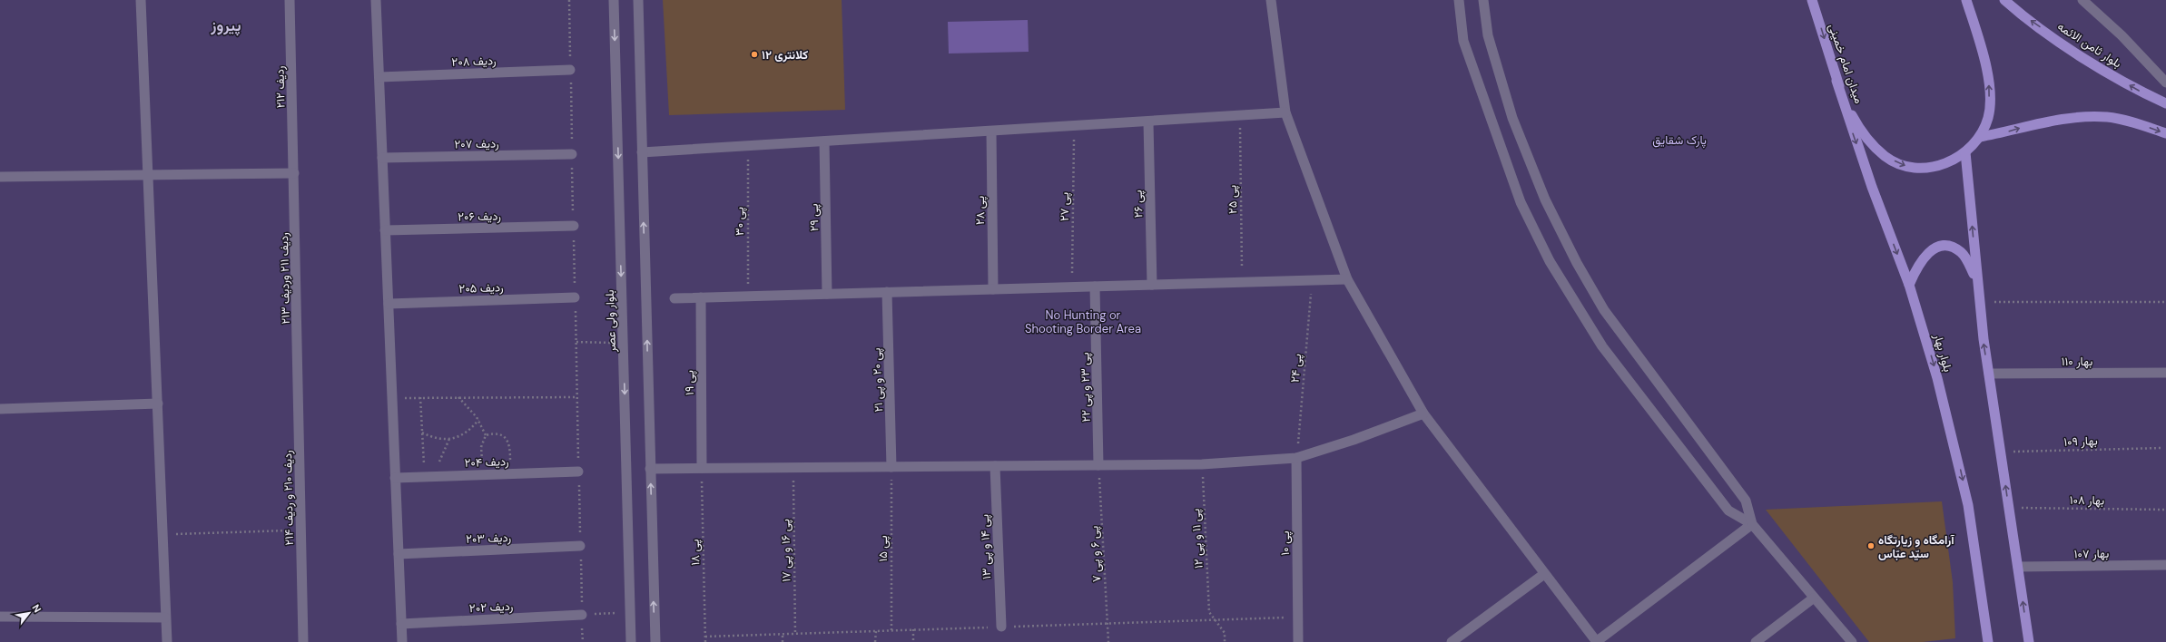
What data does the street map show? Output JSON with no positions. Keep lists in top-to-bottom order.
{
  "streets": {
    "main road": ["بلوار ثامن الائمه", "میدان امام خمینی", "بلوار بهار"],
    "street": [
      "ردیف ۲۰۸",
      "ردیف ۲۱۲",
      "ردیف ۲۰۷",
      "پی ۲۶",
      "پی ۲۸",
      "ردیف ۲۰۶",
      "پی ۲۹",
      "ردیف ۲۱۱ وردیف ۲۱۳",
      "ردیف ۲۰۵",
      "بلوار ولی عصر",
      "بهار ۱۱۰",
      "پی ۲۰ و پی ۲۱",
      "پی ۱۹",
      "پی ۲۳ و پی ۲۲",
      "ردیف ۲۰۴",
      "ردیف ۲۱۰ و ردیف ۲۱۴",
      "ردیف ۲۰۳",
      "پی ۱۰",
      "پی ۱۴ و پی ۱۳",
      "بهار ۱۰۷",
      "ردیف ۲۰۲"
    ],
    "path": [
      "پی ۲۵",
      "پی ۲۷",
      "پی ۳۰",
      "پی ۲۴",
      "بهار ۱۰۹",
      "بهار ۱۰۸",
      "پی ۱۱ و پی ۱۲",
      "پی ۱۵",
      "پی ۱۶ و پی ۱۷",
      "پی ۱۸",
      "پی ۶ و پی ۷"
    ]
  },
  "crossings": [
    ["میدان امام خمینی", "بلوار بهار"],
    ["ردیف ۲۱۲", "ردیف ۲۱۱ وردیف ۲۱۳"],
    ["ردیف ۲۱۱ وردیف ۲۱۳", "ردیف ۲۱۰ و ردیف ۲۱۴"],
    ["پی ۲۴", "پی ۱۰"],
    ["پی ۲۰ و پی ۲۱", "پی ۱۵"],
    ["پی ۱۹", "پی ۱۸"],
    ["پی ۲۳ و پی ۲۲", "پی ۶ و پی ۷"]
  ],
  "one_way": ["بلوار ثامن الائمه"],
  "districts": ["پیروز"],
  "parks": ["پارک شقایق", "No Hunting or Shooting Border Area"],
  "places": ["کلانتری ۱۲", "آرامگاه و زیارتگاه سیّد عبّاس"],
  "north": "top right"
}
